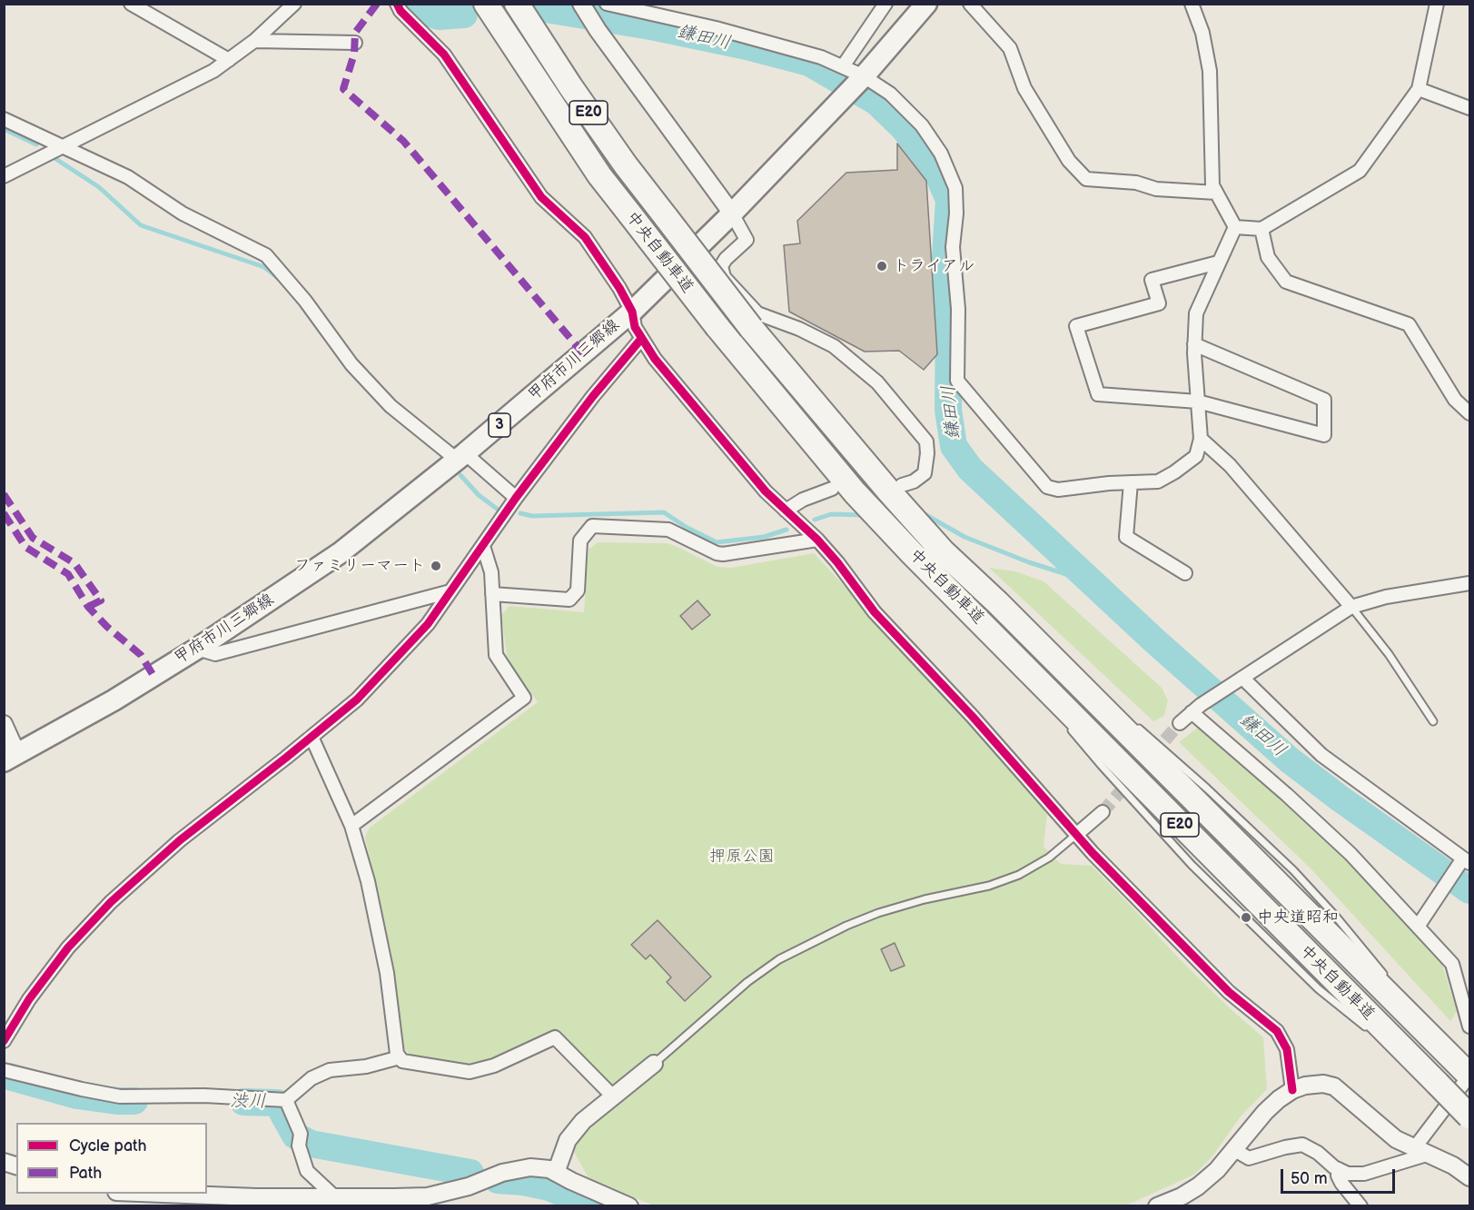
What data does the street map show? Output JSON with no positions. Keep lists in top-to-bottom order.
{
  "streets": {
    "highway": ["E20", "中央自動車道"],
    "main road": ["甲府市川三郷線", "3"]
  },
  "water": ["鎌田川", "渋川"],
  "parks": ["押原公園"],
  "places": ["トライアル", "ファミリーマート", "中央道昭和"],
  "legend": ["Cycle path", "Path"],
  "scale_bar": "50 m"
}
